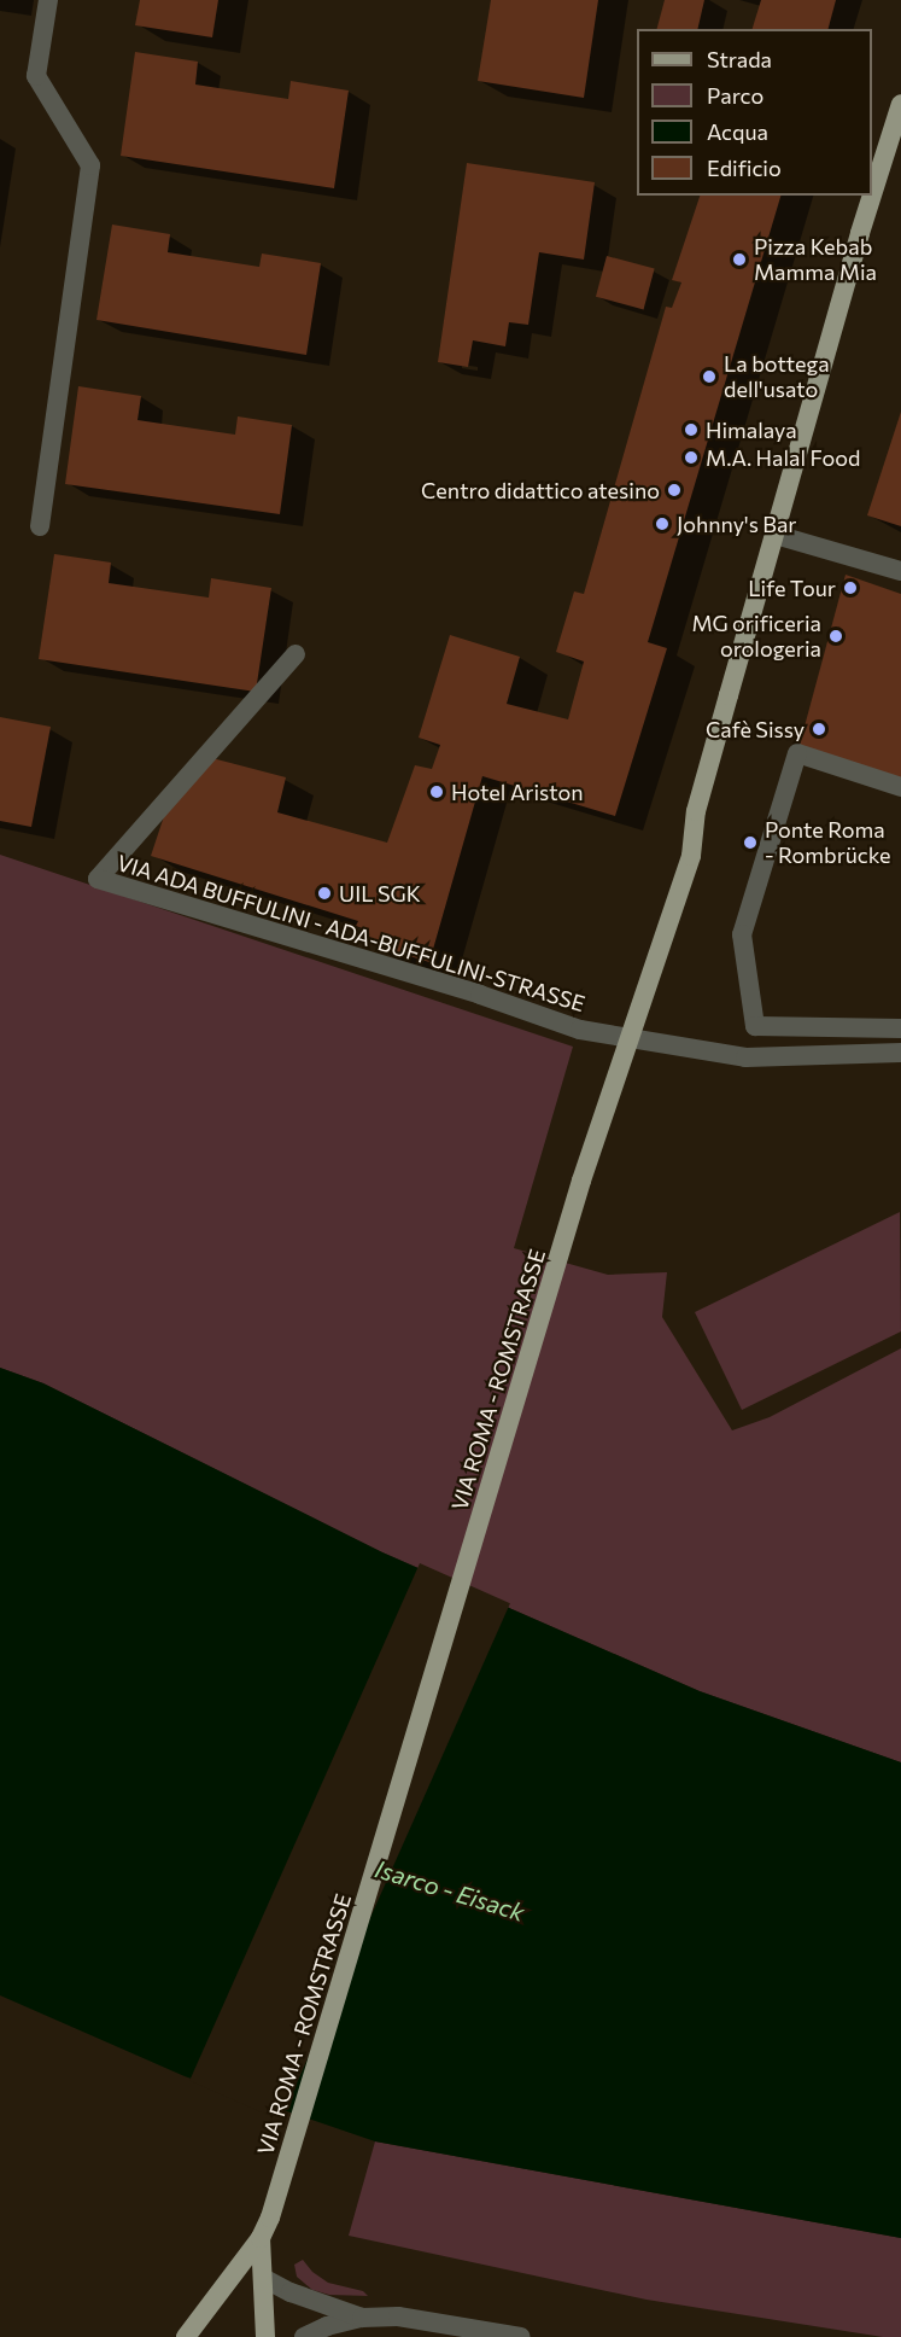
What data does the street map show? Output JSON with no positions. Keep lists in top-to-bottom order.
{
  "streets": {
    "main road": ["VIA ROMA - ROMSTRASSE"],
    "street": ["VIA ADA BUFFULINI - ADA-BUFFULINI-STRASSE"]
  },
  "crossings": [
    ["VIA ADA BUFFULINI - ADA-BUFFULINI-STRASSE", "VIA ROMA - ROMSTRASSE"]
  ],
  "water": ["Isarco - Eisack"],
  "places": [
    "Pizza Kebab Mamma Mia",
    "La bottega dell'usato",
    "Himalaya",
    "M.A. Halal Food",
    "Centro didattico atesino",
    "Johnny's Bar",
    "Life Tour",
    "MG orificeria orologeria",
    "Cafè Sissy",
    "Hotel Ariston",
    "Ponte Roma - Rombrücke",
    "UIL SGK"
  ],
  "legend": [
    "Strada",
    "Parco",
    "Acqua",
    "Edificio"
  ]
}
